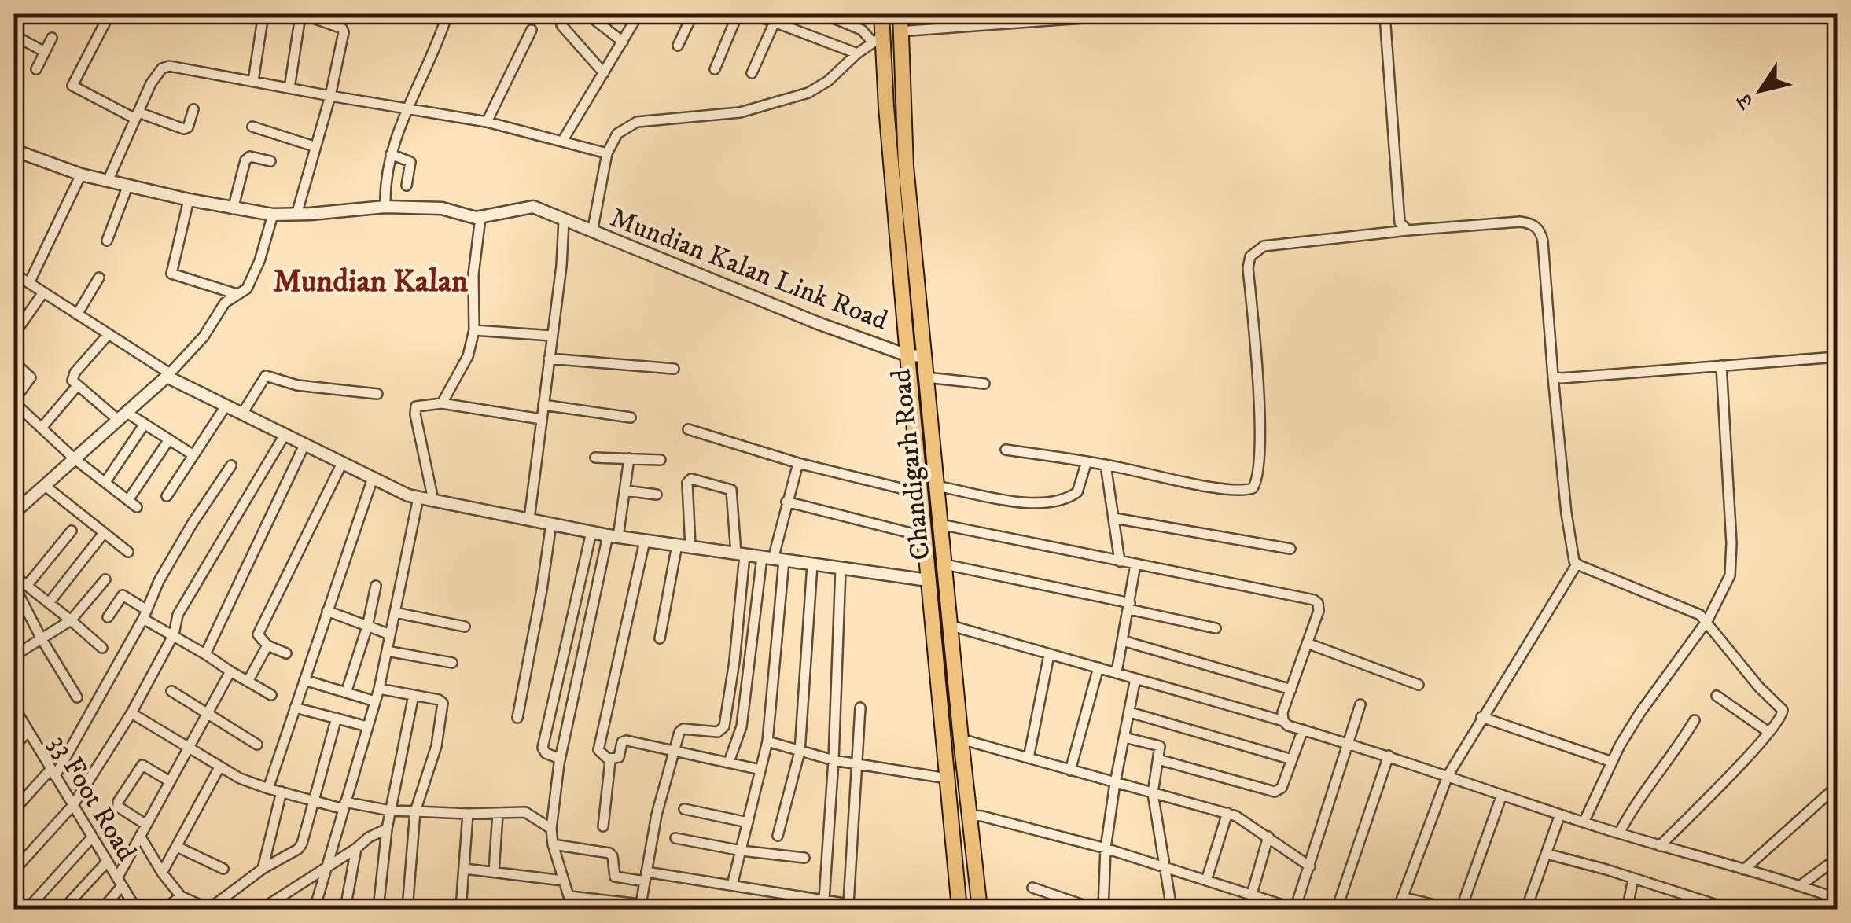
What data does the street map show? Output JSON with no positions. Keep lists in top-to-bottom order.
{
  "streets": {
    "main road": ["Chandigarh Road"],
    "street": ["Mundian Kalan Link Road", "33 Foot Road"]
  },
  "crossings": [
    ["Mundian Kalan Link Road", "Chandigarh Road"]
  ],
  "districts": ["Mundian Kalan"],
  "north": "bottom left"
}
